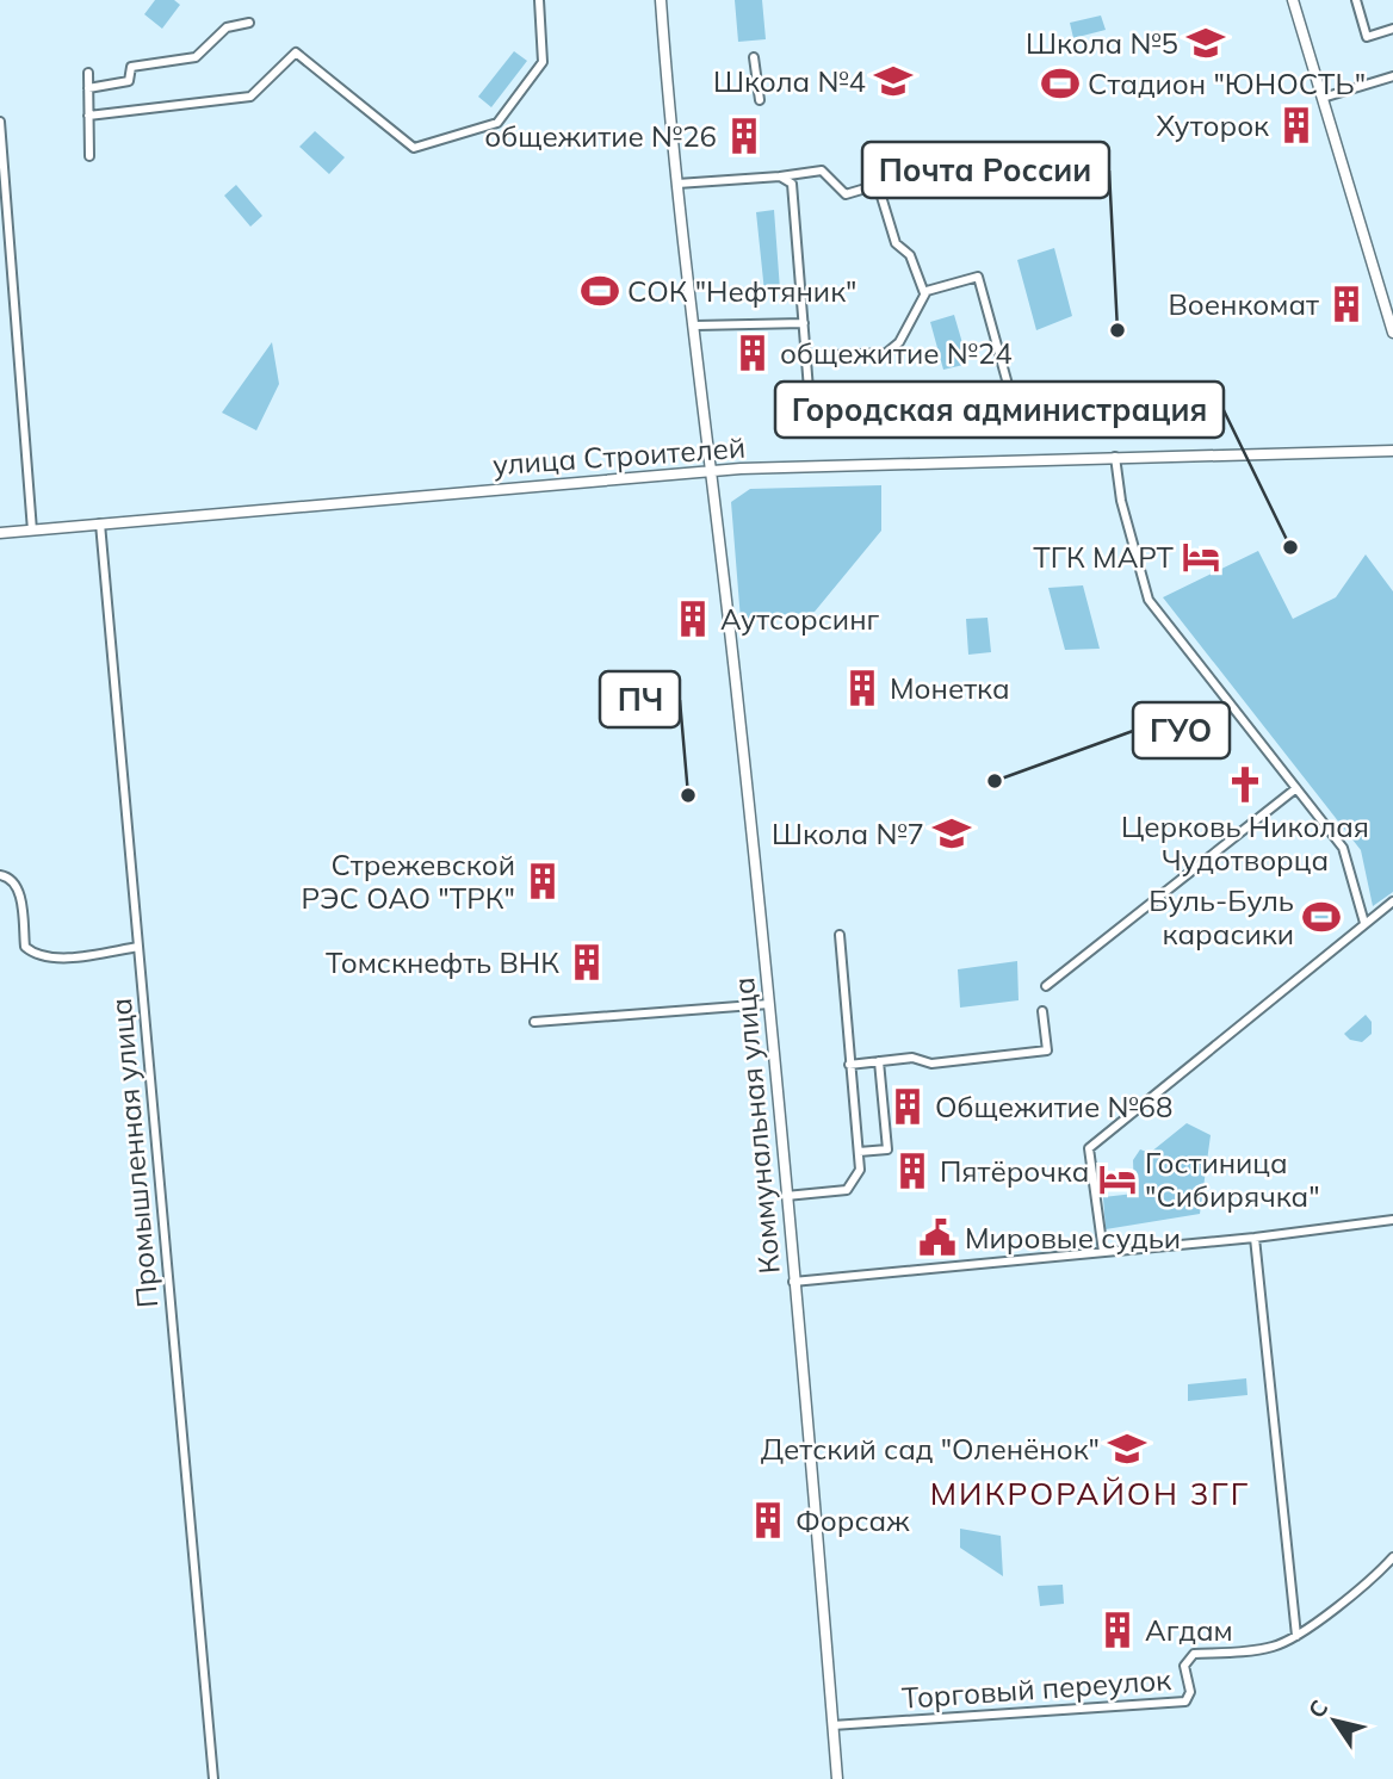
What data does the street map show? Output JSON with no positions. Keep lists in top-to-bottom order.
{
  "streets": {
    "main road": ["улица Строителей", "Коммунальная улица"],
    "street": ["Промышленная улица", "Торговый переулок"]
  },
  "crossings": [
    ["улица Строителей", "Коммунальная улица"],
    ["улица Строителей", "Промышленная улица"],
    ["Коммунальная улица", "Торговый переулок"]
  ],
  "districts": ["МИКРОРАЙОН 3ГГ"],
  "places": {
    "school or university": [
      "Школа №5",
      "Школа №4",
      "Школа №7",
      "Детский сад \"Оленёнок\""
    ],
    "sports": ["Стадион \"ЮНОСТЬ\"", "СОК \"Нефтяник\"", "Буль-Буль карасики"],
    "building": [
      "Хуторок",
      "общежитие №26",
      "Военкомат",
      "общежитие №24",
      "Аутсорсинг",
      "Монетка",
      "Стрежевской РЭС ОАО \"ТРК\"",
      "Томскнефть ВНК",
      "Общежитие №68",
      "Пятёрочка",
      "Форсаж",
      "Агдам"
    ],
    "other": [
      "Почта России",
      "Городская администрация",
      "ГУО",
      "ПЧ"
    ],
    "hotel": ["ТГК МАРТ", "Гостиница \"Сибирячка\""],
    "church": ["Церковь Николая Чудотворца"],
    "public building": ["Мировые судьи"]
  },
  "north": "top left"
}
